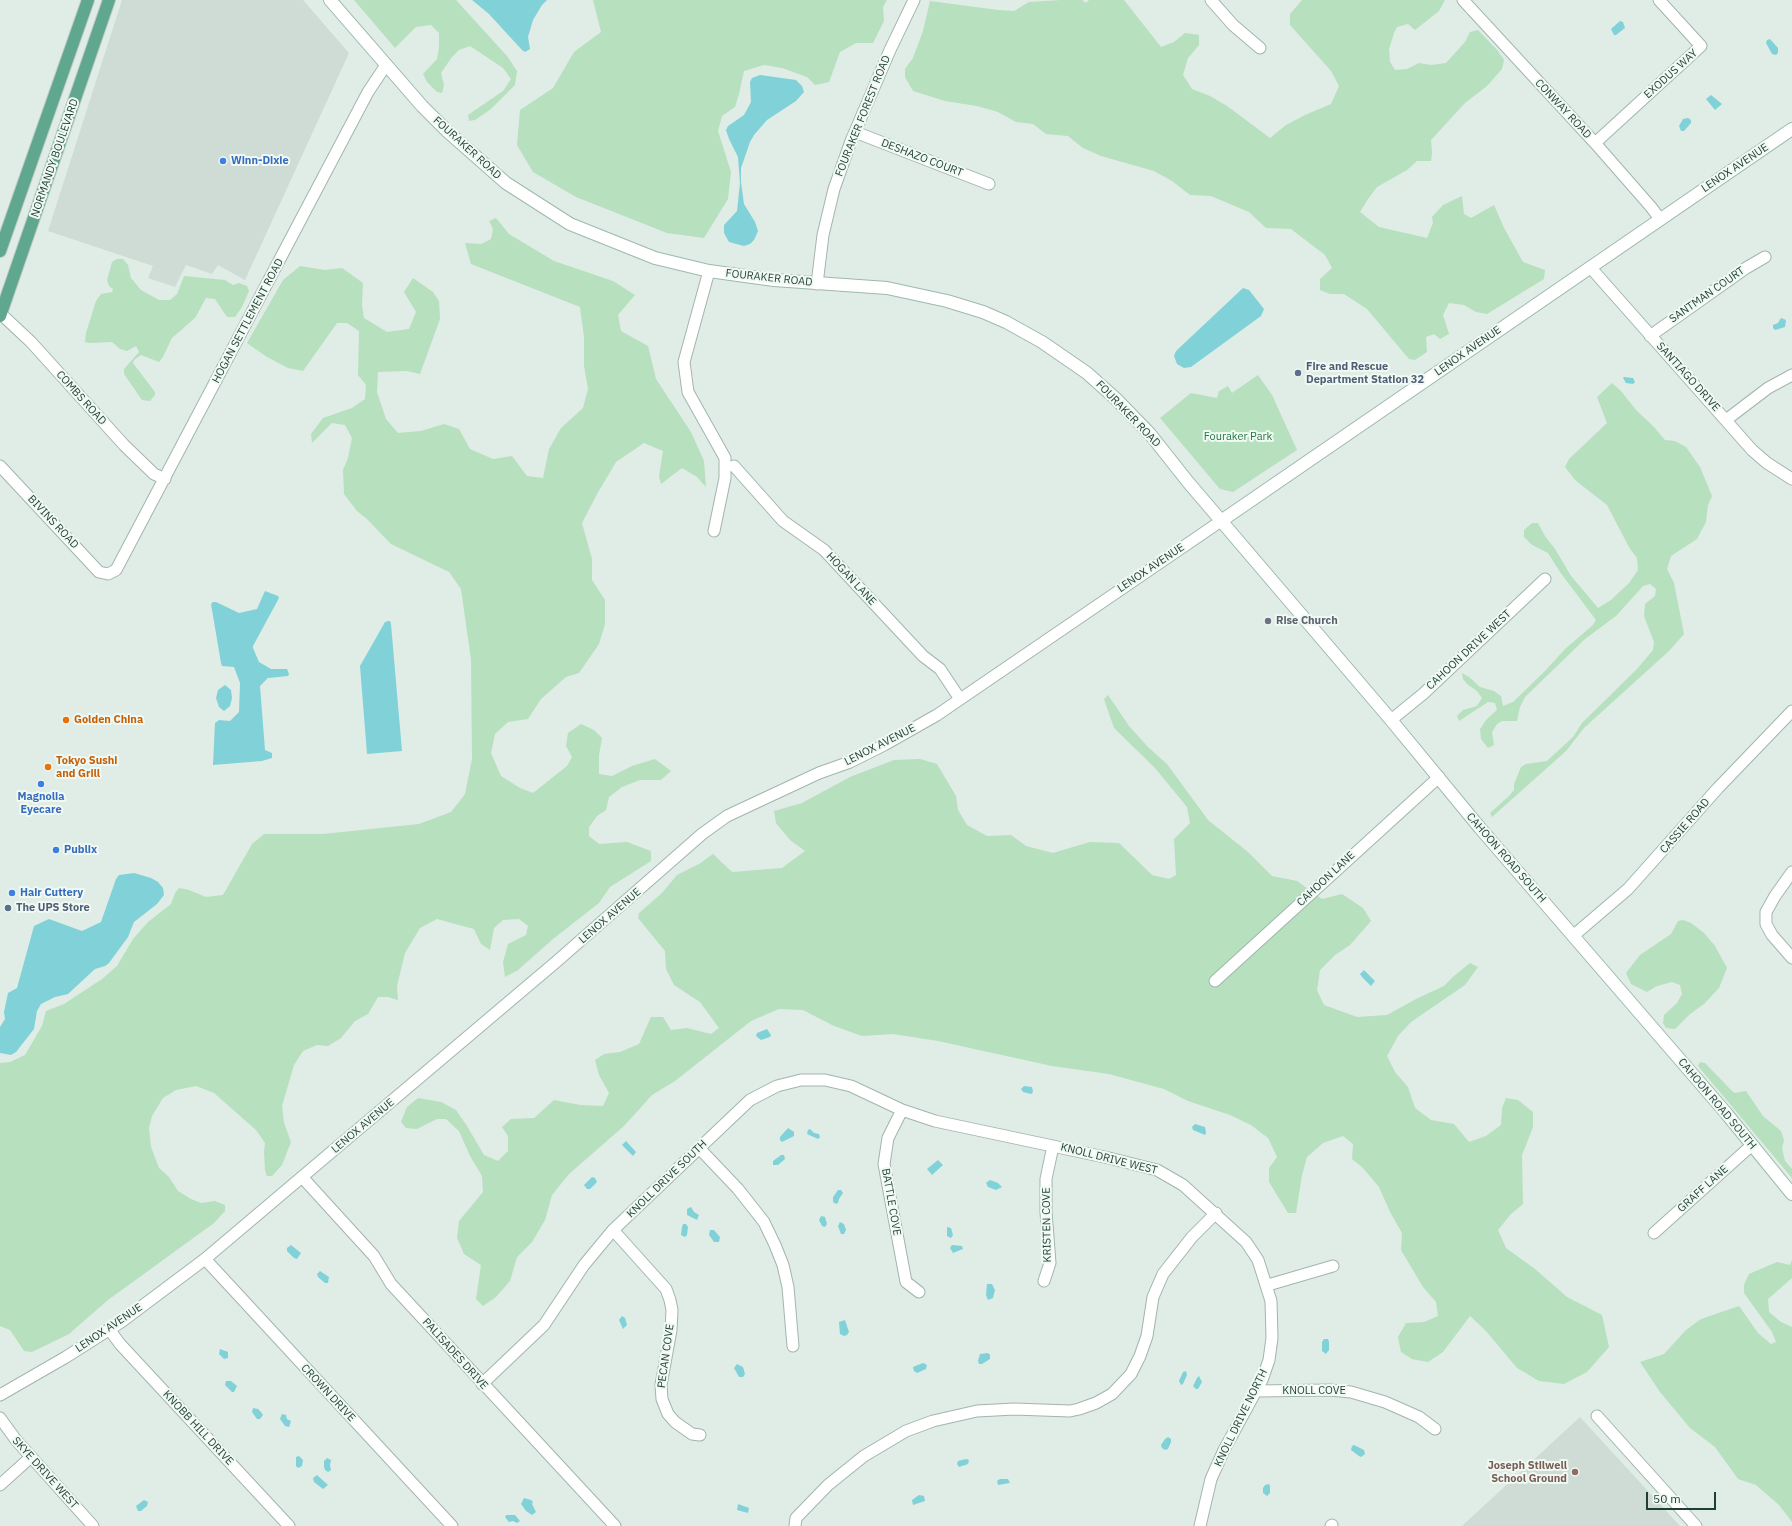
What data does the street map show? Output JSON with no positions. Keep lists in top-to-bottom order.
{
  "streets": {
    "main road": [
      "FOURAKER ROAD",
      "NORMANDY BOULEVARD",
      "LENOX AVENUE",
      "CAHOON ROAD SOUTH"
    ],
    "street": [
      "EXODUS WAY",
      "CONWAY ROAD",
      "FOURAKER FOREST ROAD",
      "DESHAZO COURT",
      "SANTMAN COURT",
      "HOGAN SETTLEMENT ROAD",
      "SANTIAGO DRIVE",
      "COMBS ROAD",
      "BIVINS ROAD",
      "HOGAN LANE",
      "CAHOON DRIVE WEST",
      "CASSIE ROAD",
      "CAHOON LANE",
      "KNOLL DRIVE WEST",
      "KNOLL DRIVE SOUTH",
      "GRAFF LANE",
      "BATTLE COVE",
      "KRISTEN COVE",
      "PALISADES DRIVE",
      "PECAN COVE",
      "KNOLL COVE",
      "CROWN DRIVE",
      "KNOLL DRIVE NORTH",
      "KNOBB HILL DRIVE",
      "SKYE DRIVE WEST"
    ]
  },
  "crossings": [
    ["EXODUS WAY", "CONWAY ROAD"],
    ["CONWAY ROAD", "LENOX AVENUE"],
    ["FOURAKER FOREST ROAD", "FOURAKER ROAD"],
    ["FOURAKER FOREST ROAD", "DESHAZO COURT"],
    ["FOURAKER ROAD", "LENOX AVENUE"],
    ["FOURAKER ROAD", "HOGAN SETTLEMENT ROAD"],
    ["FOURAKER ROAD", "CAHOON ROAD SOUTH"],
    ["NORMANDY BOULEVARD", "COMBS ROAD"],
    ["LENOX AVENUE", "SANTIAGO DRIVE"],
    ["LENOX AVENUE", "HOGAN LANE"],
    ["LENOX AVENUE", "CAHOON ROAD SOUTH"],
    ["LENOX AVENUE", "PALISADES DRIVE"],
    ["LENOX AVENUE", "CROWN DRIVE"],
    ["LENOX AVENUE", "KNOBB HILL DRIVE"],
    ["SANTMAN COURT", "SANTIAGO DRIVE"],
    ["HOGAN SETTLEMENT ROAD", "COMBS ROAD"],
    ["HOGAN SETTLEMENT ROAD", "BIVINS ROAD"],
    ["CAHOON DRIVE WEST", "CAHOON ROAD SOUTH"],
    ["CASSIE ROAD", "CAHOON ROAD SOUTH"],
    ["CAHOON ROAD SOUTH", "CAHOON LANE"],
    ["CAHOON ROAD SOUTH", "GRAFF LANE"],
    ["KNOLL DRIVE WEST", "KNOLL DRIVE SOUTH"],
    ["KNOLL DRIVE WEST", "BATTLE COVE"],
    ["KNOLL DRIVE WEST", "KRISTEN COVE"],
    ["KNOLL DRIVE WEST", "KNOLL DRIVE NORTH"],
    ["KNOLL DRIVE SOUTH", "BATTLE COVE"],
    ["KNOLL DRIVE SOUTH", "PALISADES DRIVE"],
    ["KNOLL DRIVE SOUTH", "PECAN COVE"],
    ["KNOLL COVE", "KNOLL DRIVE NORTH"]
  ],
  "parks": ["Fouraker Park"],
  "places": [
    "Winn-Dixie",
    "Fire and Rescue Department Station 32",
    "Rise Church",
    "Golden China",
    "Tokyo Sushi and Grill",
    "Magnolia Eyecare",
    "Publix",
    "Hair Cuttery",
    "The UPS Store",
    "Joseph Stilwell School Ground"
  ],
  "scale_bar": "50 m"
}
